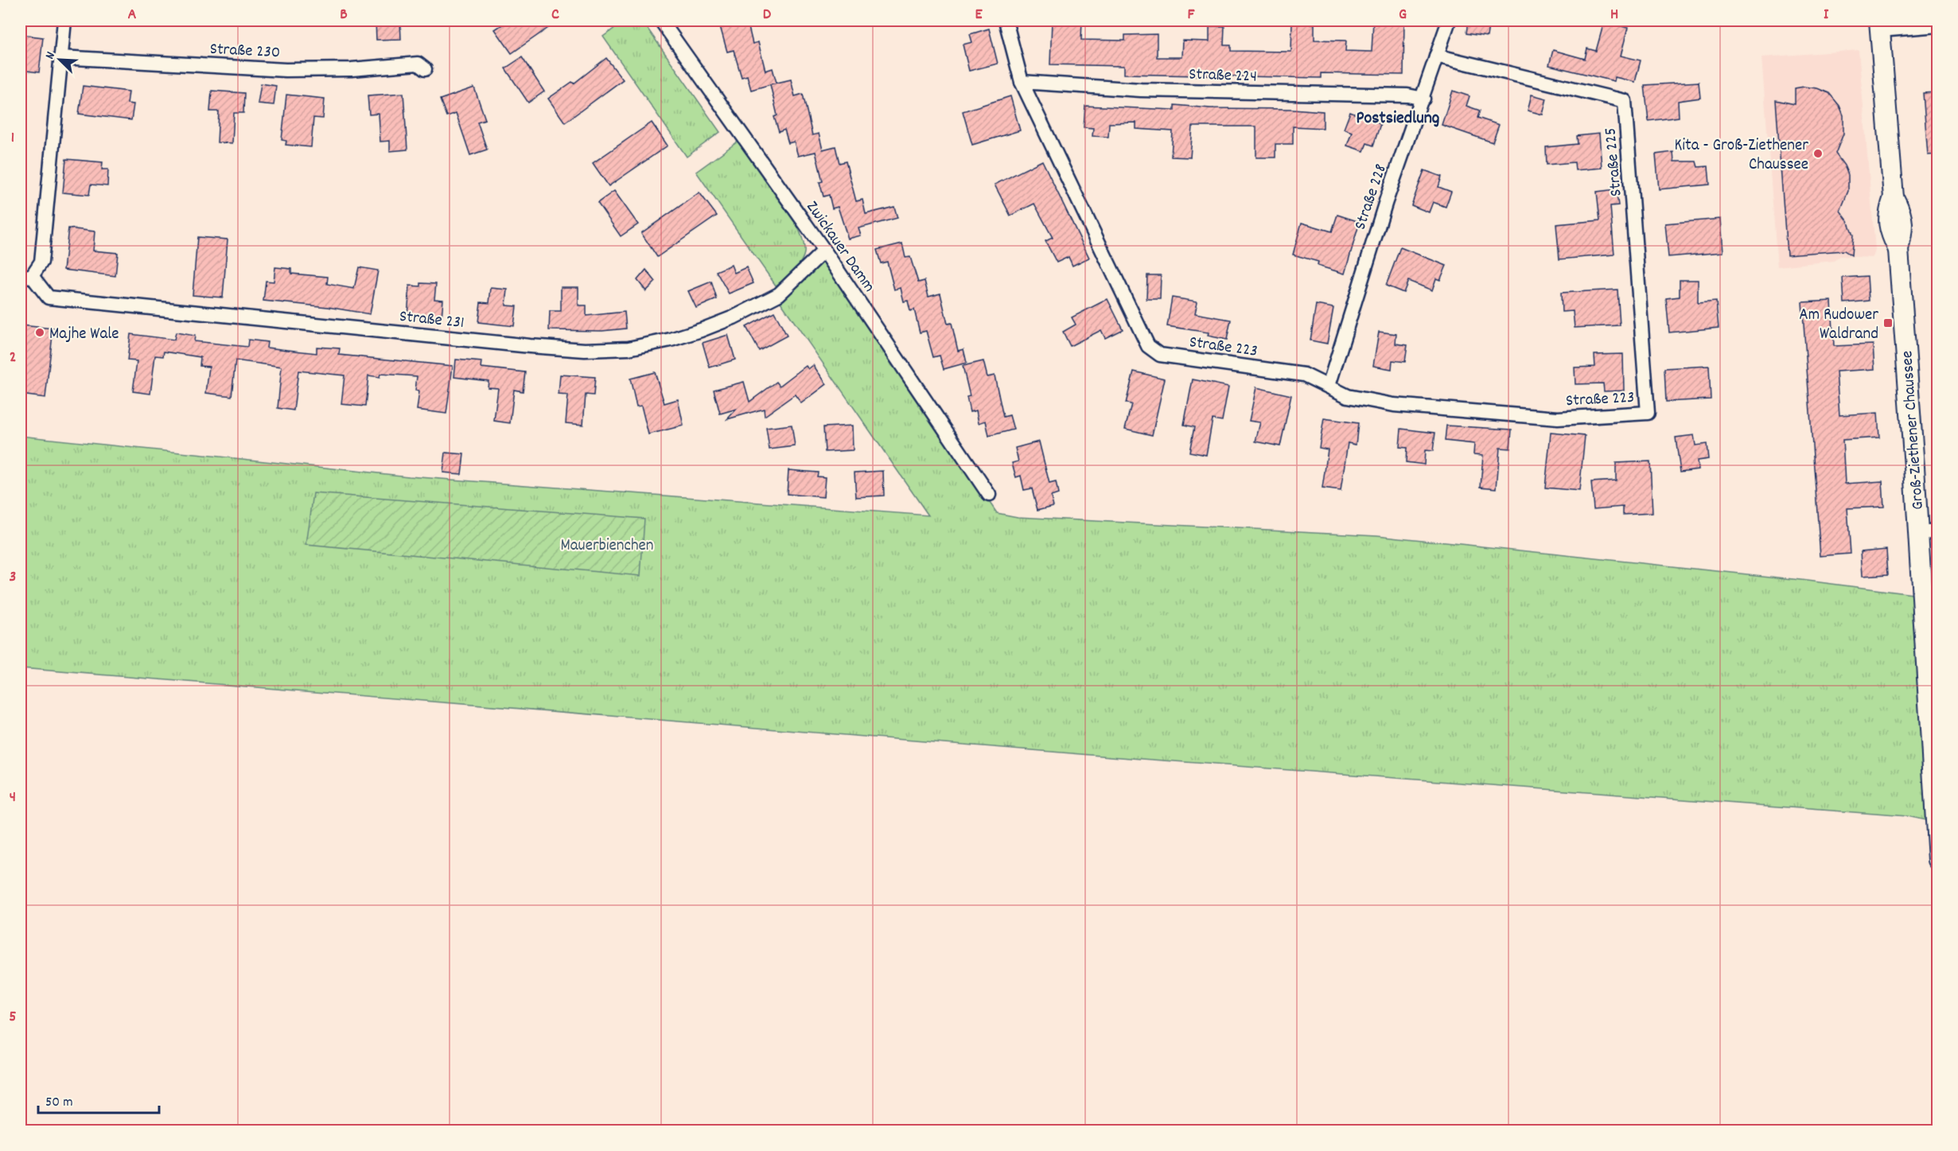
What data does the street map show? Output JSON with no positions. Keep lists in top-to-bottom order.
{
  "streets": {
    "street": [
      "Straße 230",
      "Straße 224",
      "Straße 225",
      "Straße 228",
      "Zwickauer Damm",
      "Straße 231",
      "Straße 223",
      "Groß-Ziethener Chaussee"
    ]
  },
  "crossings": [
    ["Straße 224", "Straße 228"],
    ["Straße 224", "Straße 223"],
    ["Straße 225", "Straße 228"],
    ["Straße 225", "Straße 223"],
    ["Straße 228", "Straße 223"],
    ["Zwickauer Damm", "Straße 231"]
  ],
  "districts": ["Postsiedlung"],
  "parks": ["Mauerbienchen"],
  "places": {
    "other": ["Kita - Groß-Ziethener Chaussee", "Majhe Wale"],
    "transit": ["Am Rudower Waldrand"]
  },
  "scale_bar": "50 m",
  "north": "top left",
  "grid": {
    "columns": [
      "A",
      "B",
      "C",
      "D",
      "E",
      "F",
      "G",
      "H",
      "I"
    ],
    "rows": [
      "1",
      "2",
      "3",
      "4",
      "5"
    ]
  }
}
